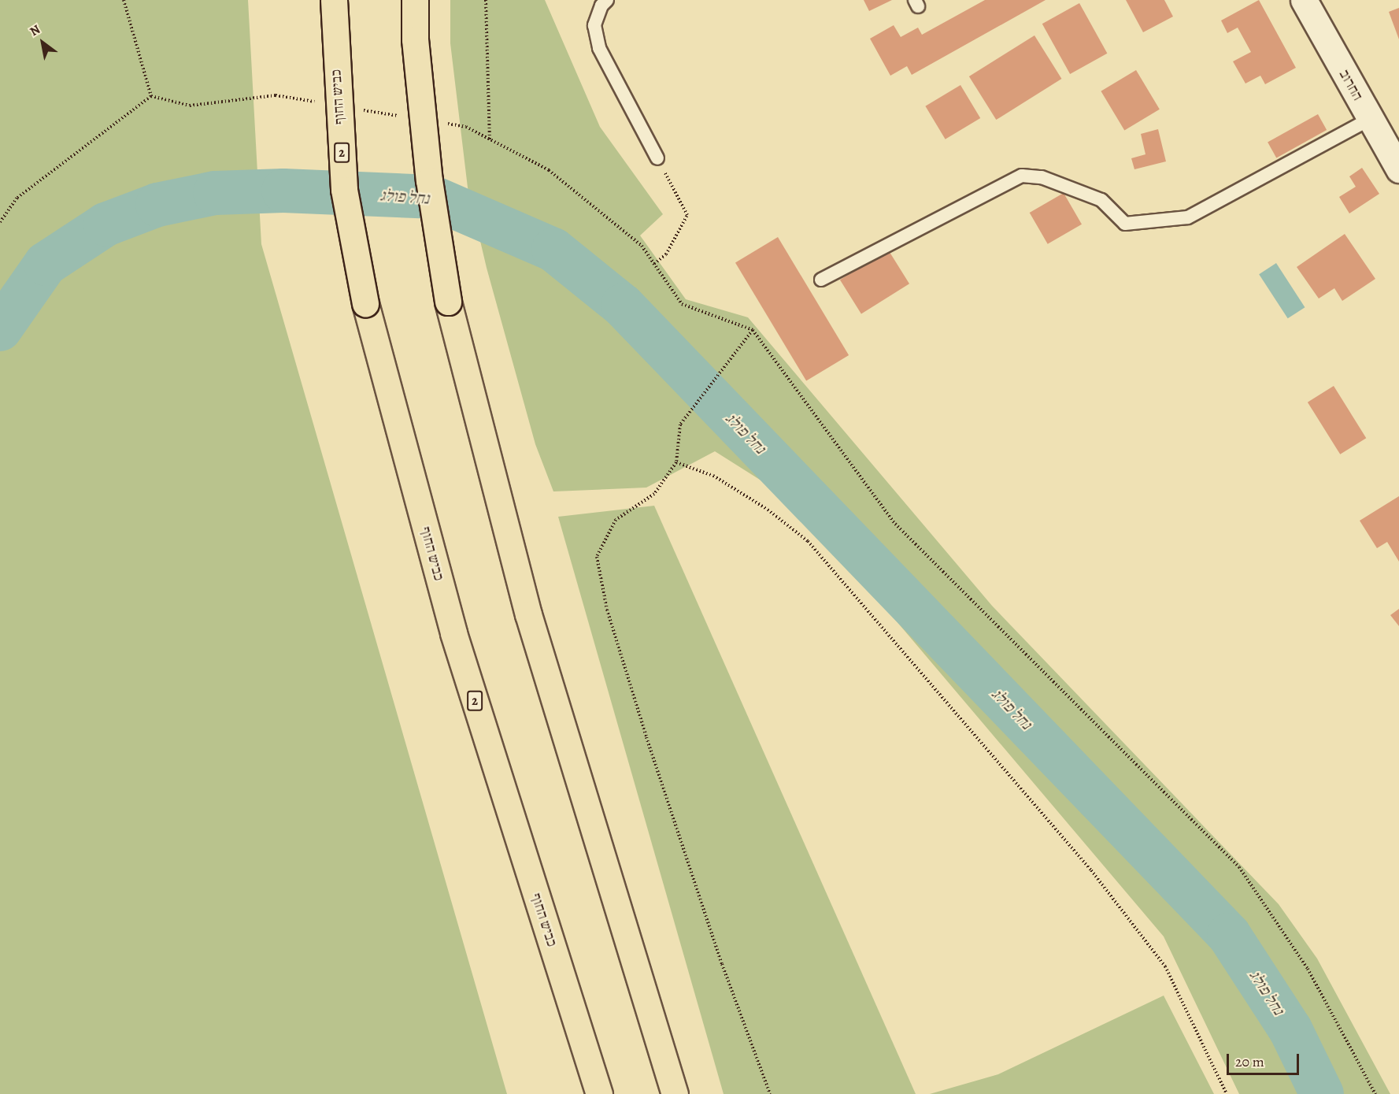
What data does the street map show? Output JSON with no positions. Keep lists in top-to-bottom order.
{
  "streets": {
    "highway": ["כביש החוף", "2"],
    "street": ["החרוב"]
  },
  "water": ["נחל פולג"],
  "scale_bar": "20 m",
  "north": "top left"
}
